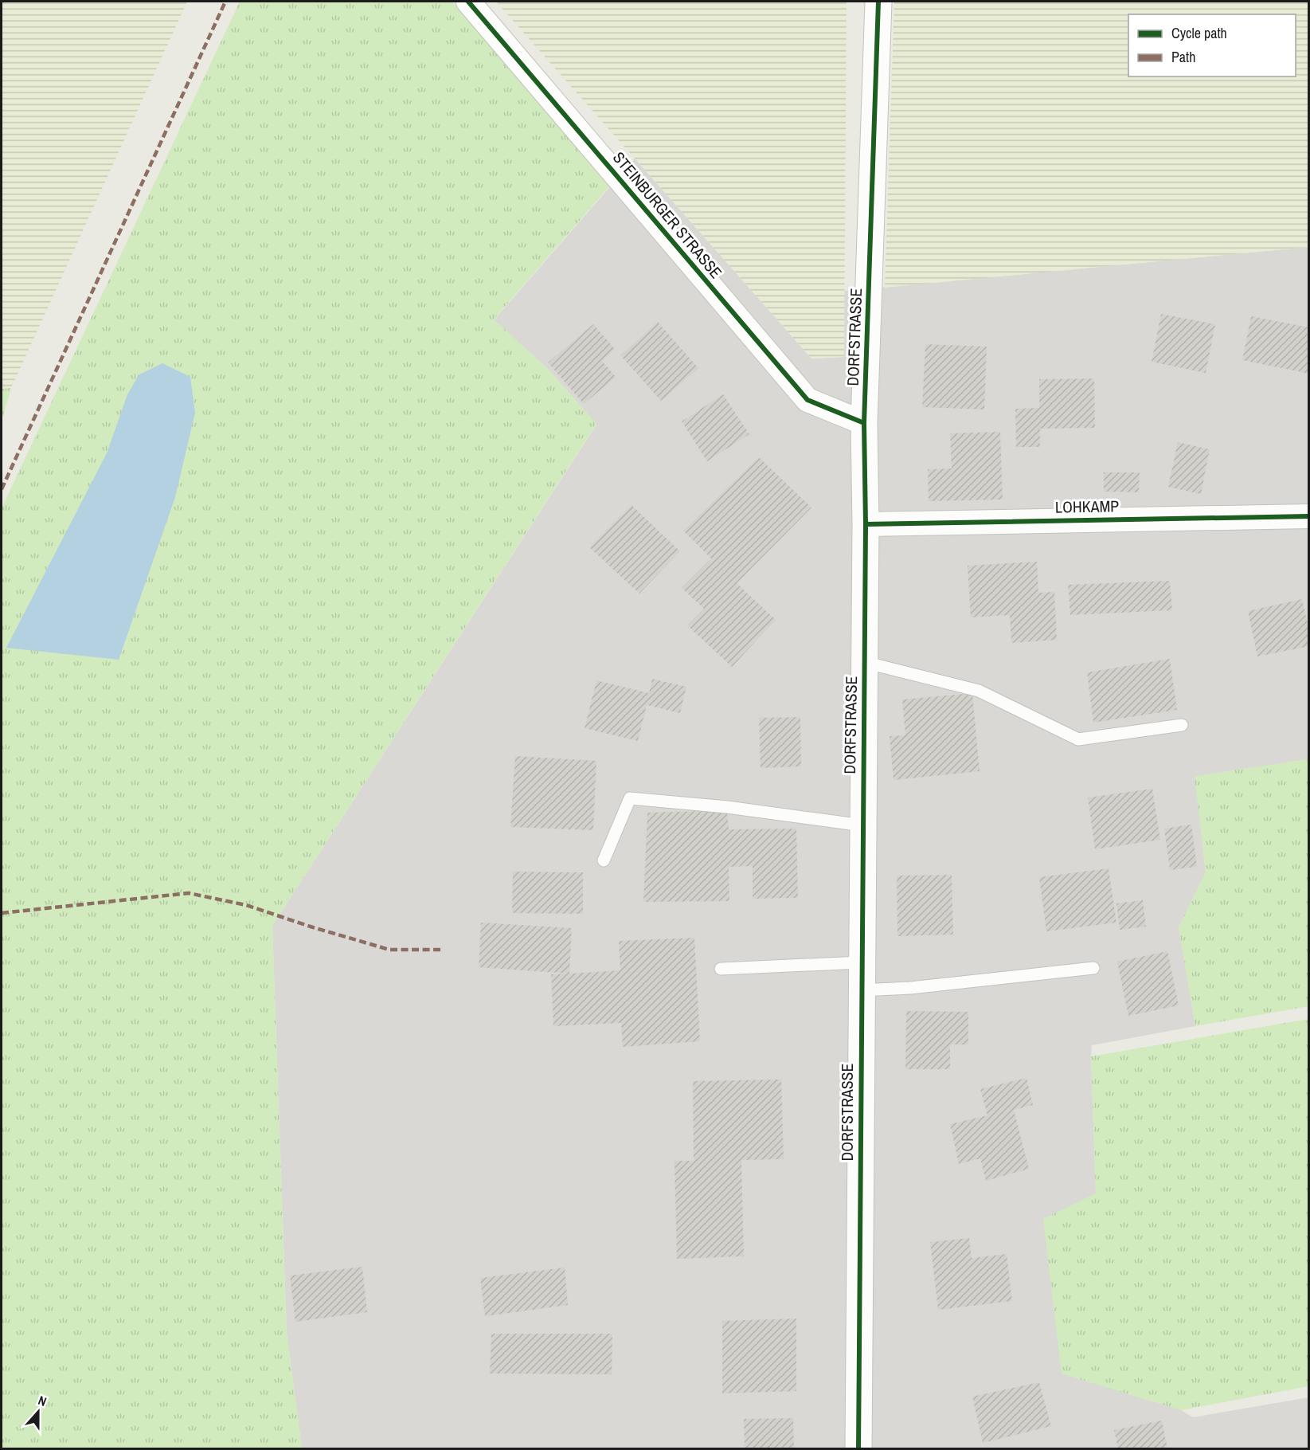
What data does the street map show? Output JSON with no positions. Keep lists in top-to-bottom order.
{
  "streets": {
    "street": ["STEINBURGER STRASSE", "DORFSTRASSE", "LOHKAMP"]
  },
  "crossings": [
    ["STEINBURGER STRASSE", "DORFSTRASSE"],
    ["DORFSTRASSE", "LOHKAMP"]
  ],
  "legend": ["Cycle path", "Path"],
  "north": "top"
}
